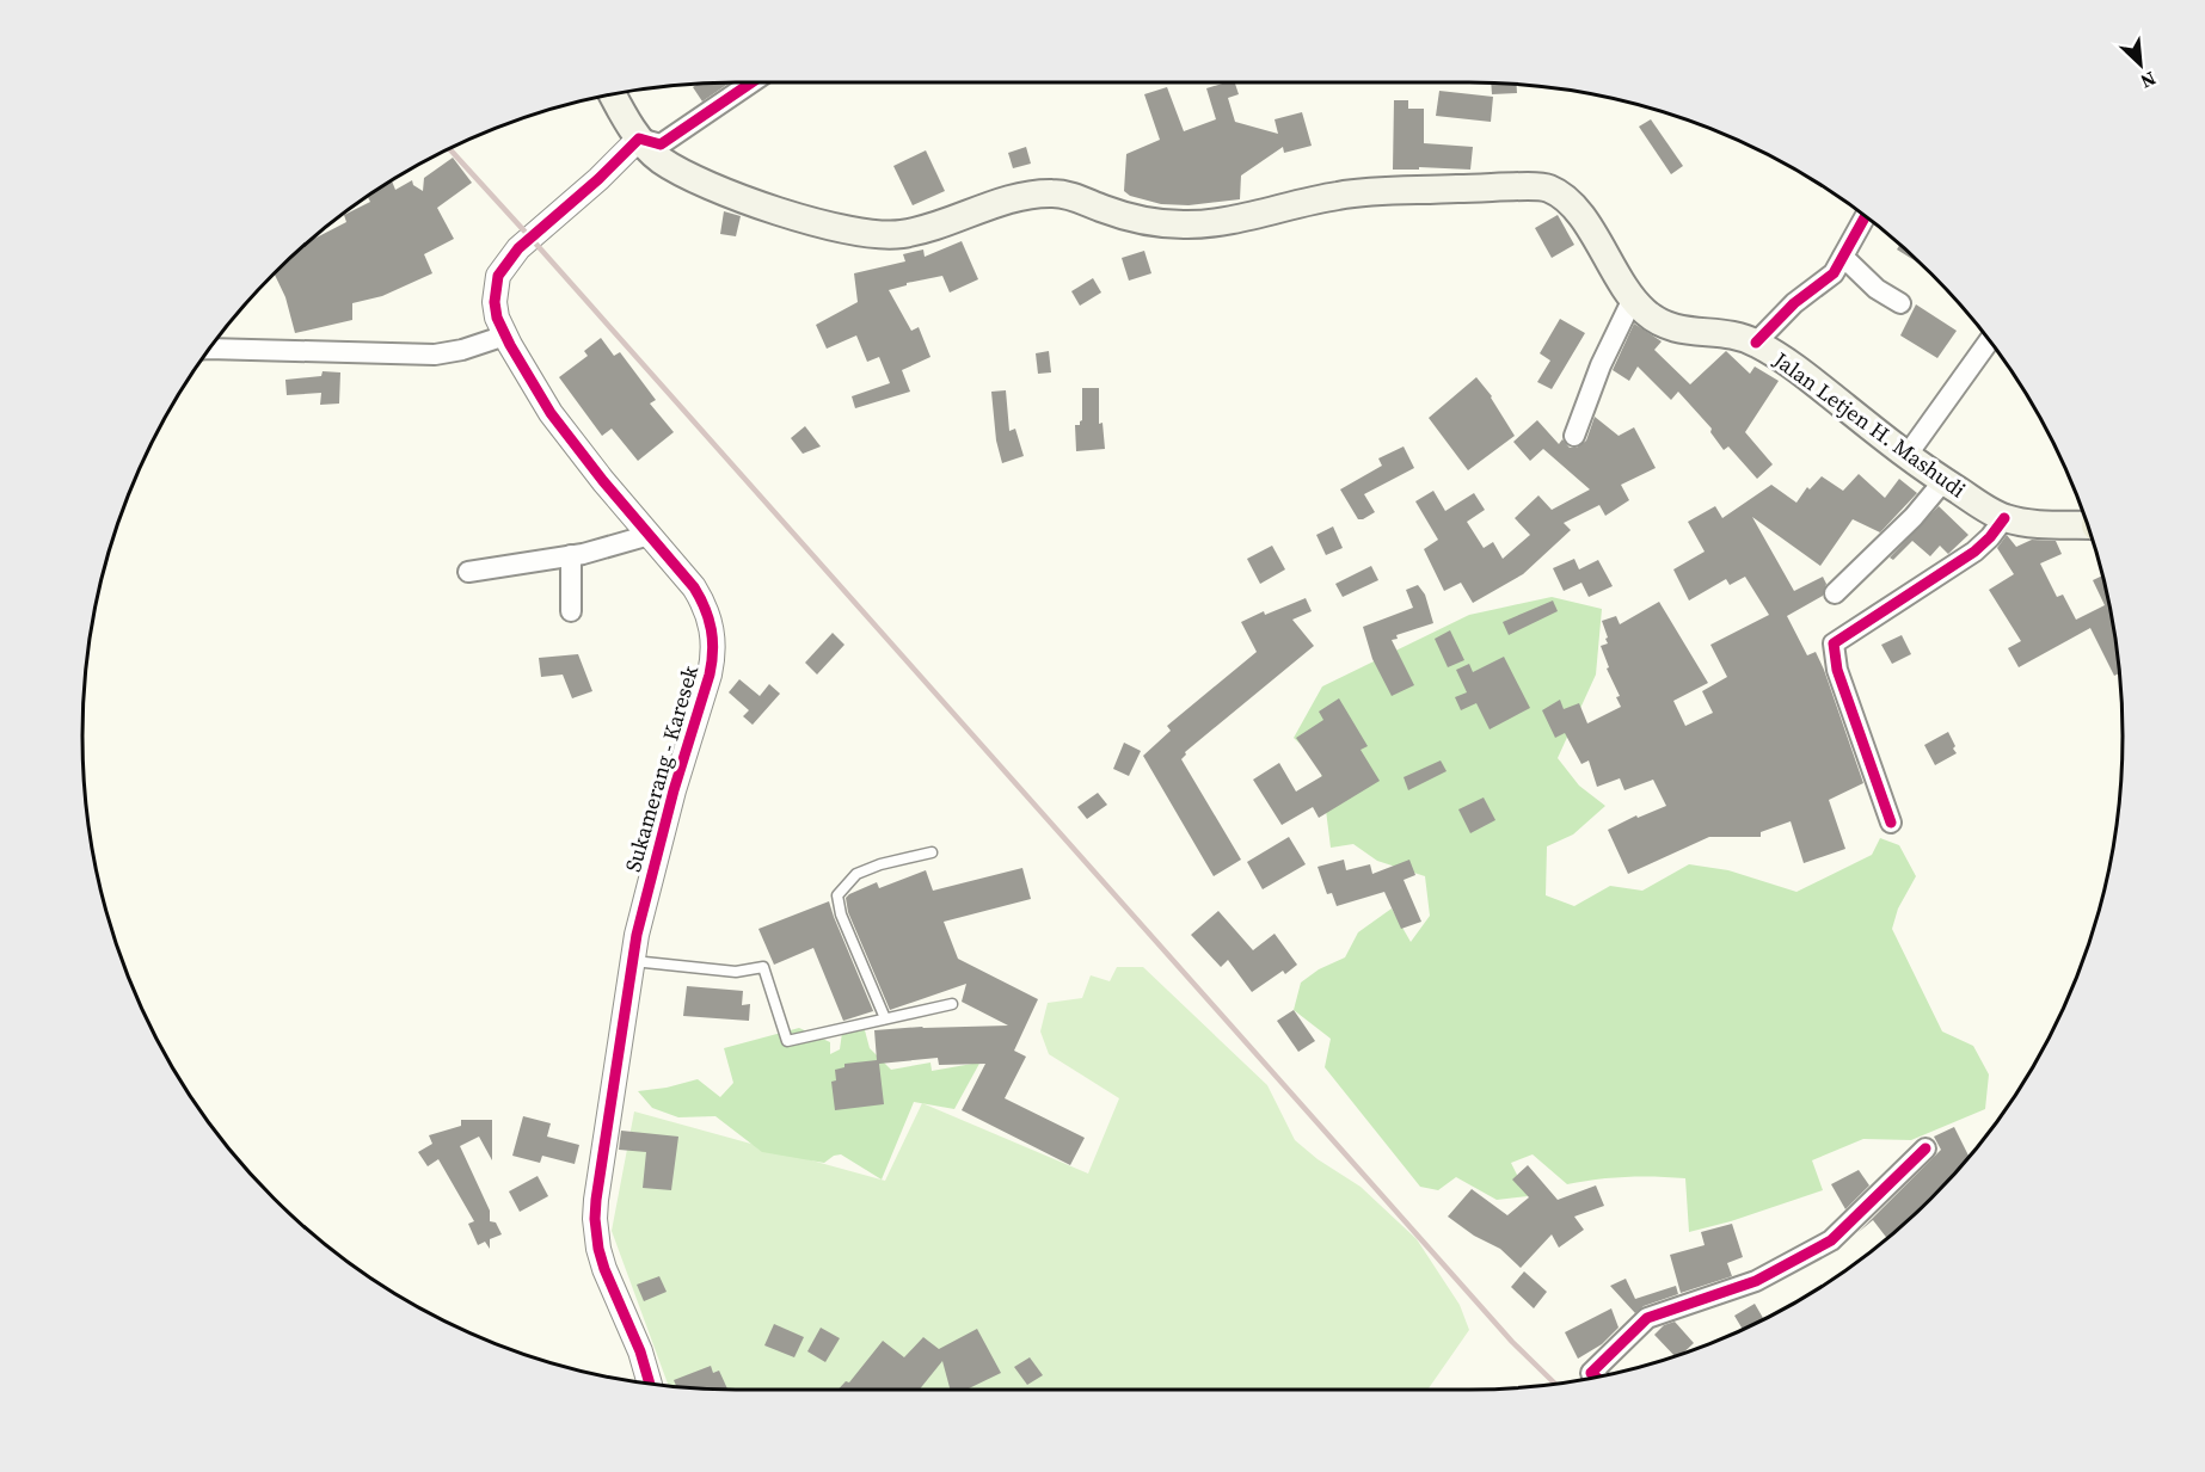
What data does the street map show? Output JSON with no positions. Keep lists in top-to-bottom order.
{
  "streets": {
    "main road": ["Jalan Letjen H. Mashudi"],
    "street": ["Sukamerang - Karesek"]
  },
  "crossings": [
    ["Jalan Letjen H. Mashudi", "Sukamerang - Karesek"]
  ],
  "north": "bottom right"
}
